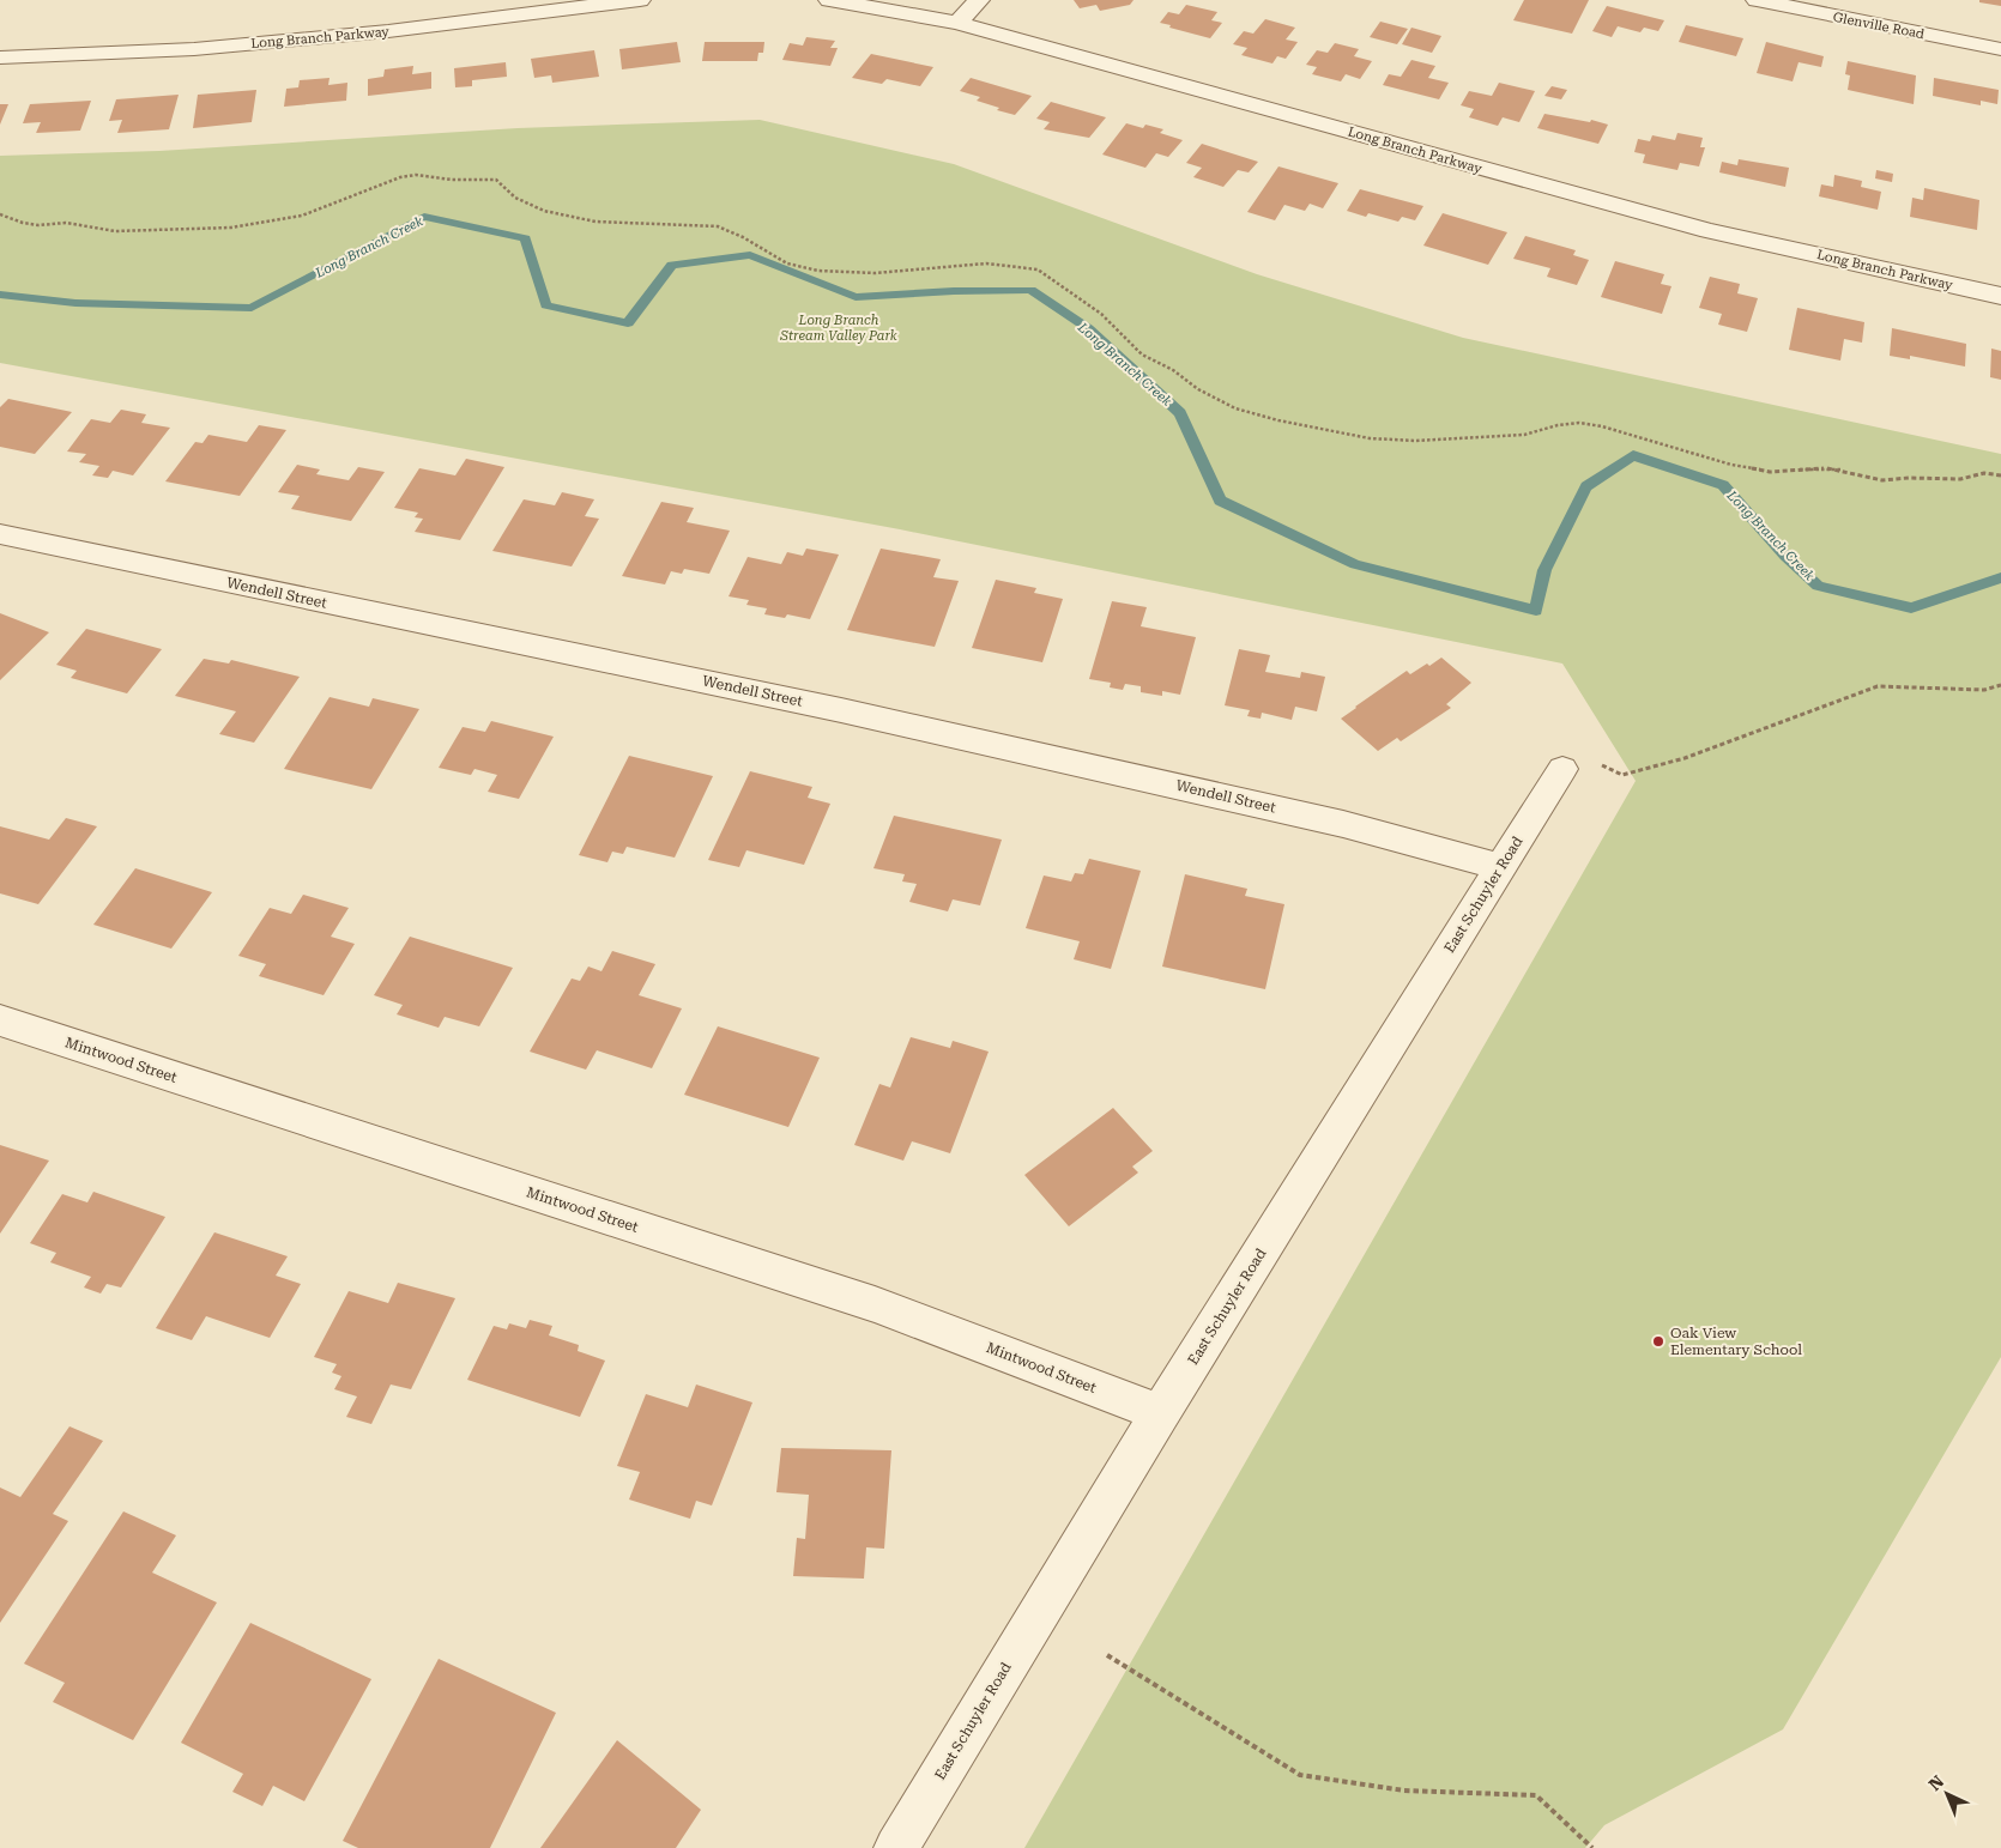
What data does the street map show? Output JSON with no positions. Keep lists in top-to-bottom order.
{
  "streets": {
    "street": [
      "Glenville Road",
      "Long Branch Parkway",
      "Wendell Street",
      "East Schuyler Road",
      "Mintwood Street"
    ]
  },
  "crossings": [
    ["Wendell Street", "East Schuyler Road"],
    ["East Schuyler Road", "Mintwood Street"]
  ],
  "water": ["Long Branch Creek"],
  "parks": ["Long Branch Stream Valley Park"],
  "places": ["Oak View Elementary School"],
  "north": "top left"
}
